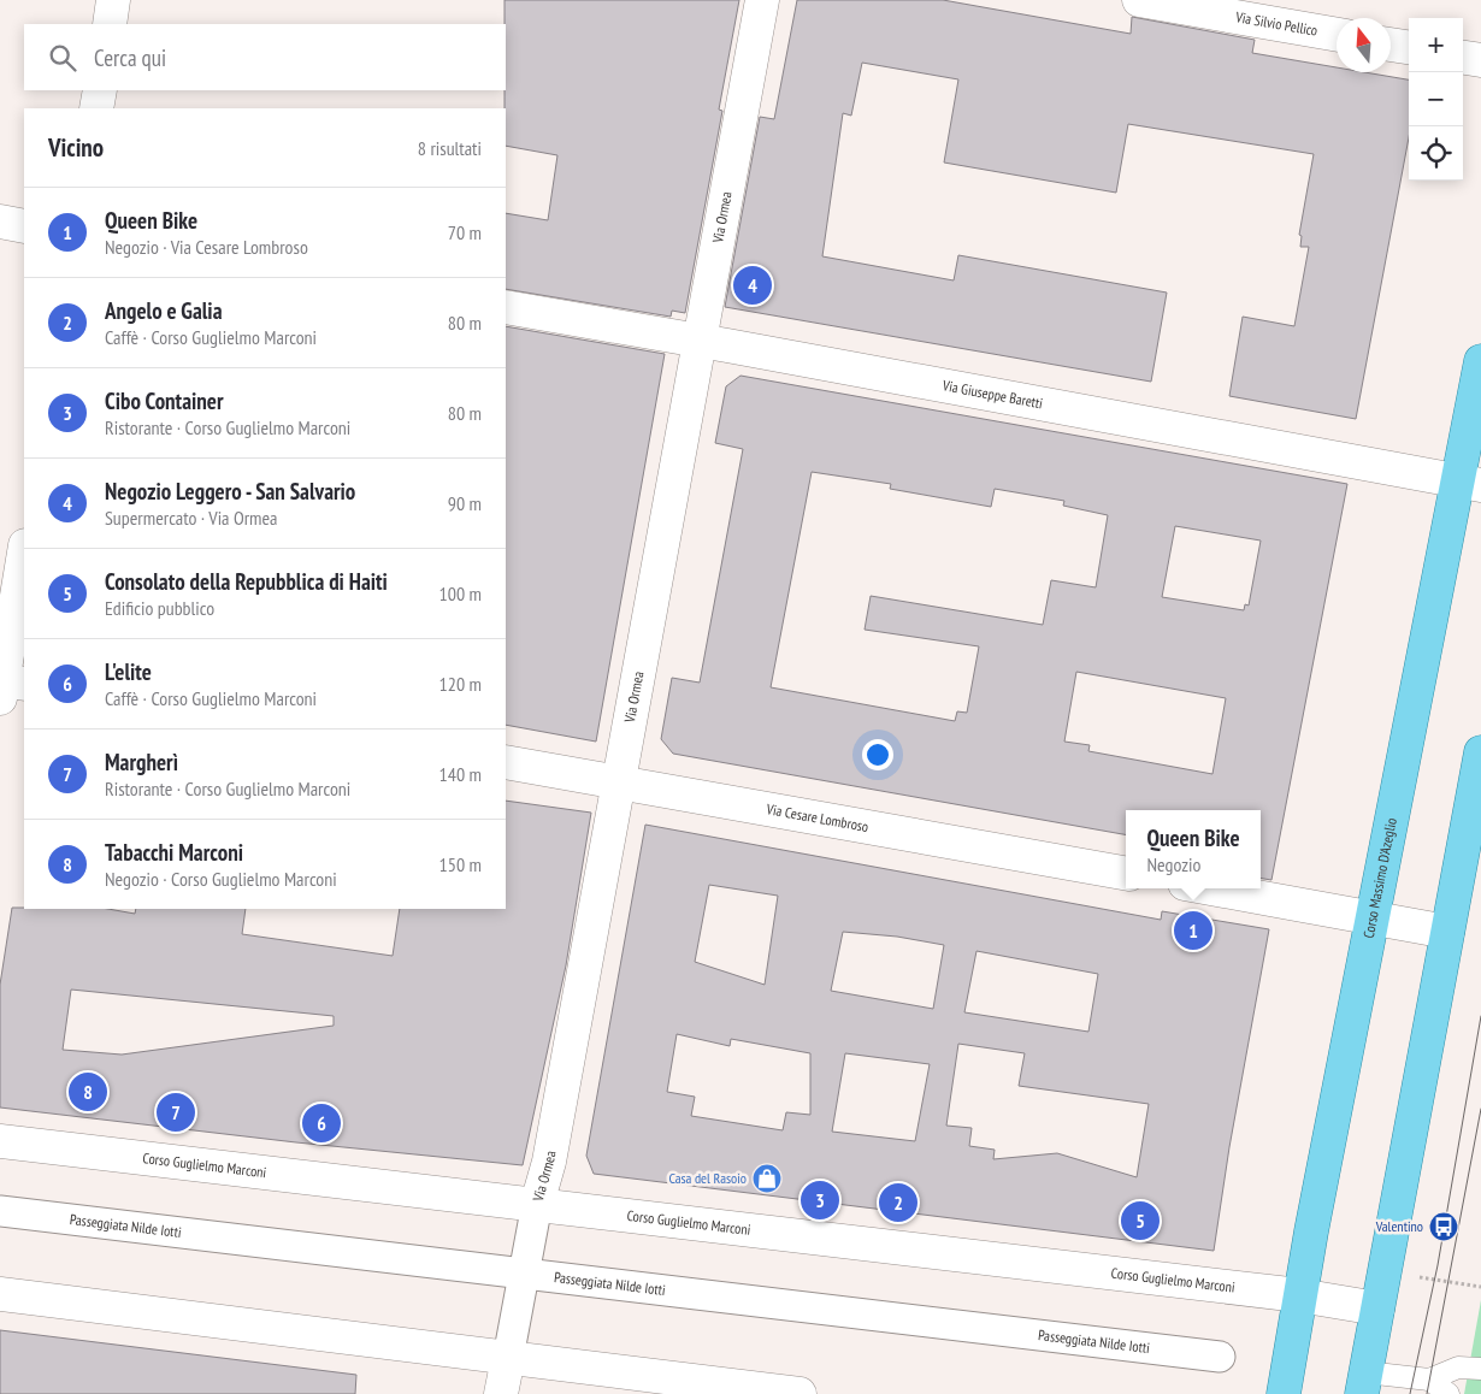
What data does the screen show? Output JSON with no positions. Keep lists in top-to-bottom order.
{
  "streets": {
    "main road": ["Corso Massimo D'Azeglio"],
    "street": [
      "Via Silvio Pellico",
      "Via Ormea",
      "Via Giuseppe Baretti",
      "Via Cesare Lombroso",
      "Corso Guglielmo Marconi",
      "Passeggiata Nilde Iotti"
    ]
  },
  "crossings": [
    ["Via Ormea", "Via Giuseppe Baretti"],
    ["Via Ormea", "Via Cesare Lombroso"],
    ["Via Ormea", "Corso Guglielmo Marconi"],
    ["Via Ormea", "Passeggiata Nilde Iotti"],
    ["Via Giuseppe Baretti", "Corso Massimo D'Azeglio"],
    ["Corso Massimo D'Azeglio", "Corso Guglielmo Marconi"]
  ],
  "places": {
    "shop": ["Casa del Rasoio"],
    "bus stop": ["Valentino"]
  },
  "north": "top",
  "page": {
    "map_buttons": ["+", "−"],
    "search": "Cerca qui",
    "heading": ["Vicino", "8 risultati"],
    "list": [
      {
        "mark": "1",
        "name": "Queen Bike",
        "note": "Negozio · Via Cesare Lombroso",
        "value": "70 m"
      },
      {
        "mark": "2",
        "name": "Angelo e Galia",
        "note": "Caffè · Corso Guglielmo Marconi",
        "value": "80 m"
      },
      {
        "mark": "3",
        "name": "Cibo Container",
        "note": "Ristorante · Corso Guglielmo Marconi",
        "value": "80 m"
      },
      {
        "mark": "4",
        "name": "Negozio Leggero - San Salvario",
        "note": "Supermercato · Via Ormea",
        "value": "90 m"
      },
      {
        "mark": "5",
        "name": "Consolato della Repubblica di Haiti",
        "note": "Edificio pubblico",
        "value": "100 m"
      },
      {
        "mark": "6",
        "name": "L'elite",
        "note": "Caffè · Corso Guglielmo Marconi",
        "value": "120 m"
      },
      {
        "mark": "7",
        "name": "Margherì",
        "note": "Ristorante · Corso Guglielmo Marconi",
        "value": "140 m"
      },
      {
        "mark": "8",
        "name": "Tabacchi Marconi",
        "note": "Negozio · Corso Guglielmo Marconi",
        "value": "150 m"
      }
    ],
    "pins": [
      "4",
      "1",
      "8",
      "7",
      "6",
      "3",
      "2",
      "5"
    ],
    "popup": ["Queen Bike", "Negozio"]
  }
}
